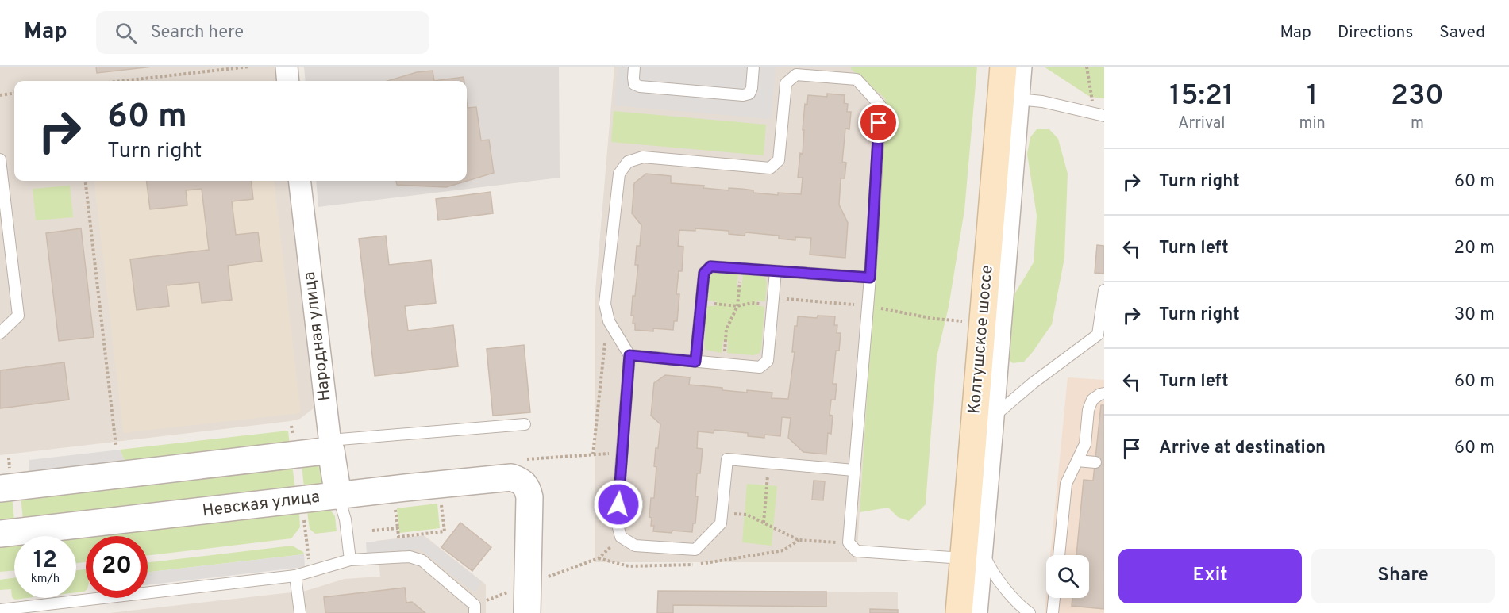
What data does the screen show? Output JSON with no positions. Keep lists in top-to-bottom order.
{
  "streets": {
    "main road": ["Колтушское шоссе"],
    "street": ["Народная улица", "Невская улица"]
  },
  "crossings": [
    ["Народная улица", "Невская улица"]
  ],
  "page": {
    "header": "Map",
    "search": "Search here",
    "nav": ["Map", "Directions", "Saved"],
    "eta": [
      "15:21",
      "Arrival",
      "1",
      "min",
      "230",
      "m"
    ],
    "turn": ["60 m", "Turn right"],
    "list": [
      {
        "name": "Turn right",
        "value": "60 m"
      },
      {
        "name": "Turn left",
        "value": "20 m"
      },
      {
        "name": "Turn right",
        "value": "30 m"
      },
      {
        "name": "Turn left",
        "value": "60 m"
      },
      {
        "name": "Arrive at destination",
        "value": "60 m"
      }
    ],
    "speed": "12 km/h",
    "limit": "20",
    "buttons": ["Exit", "Share"]
  }
}
